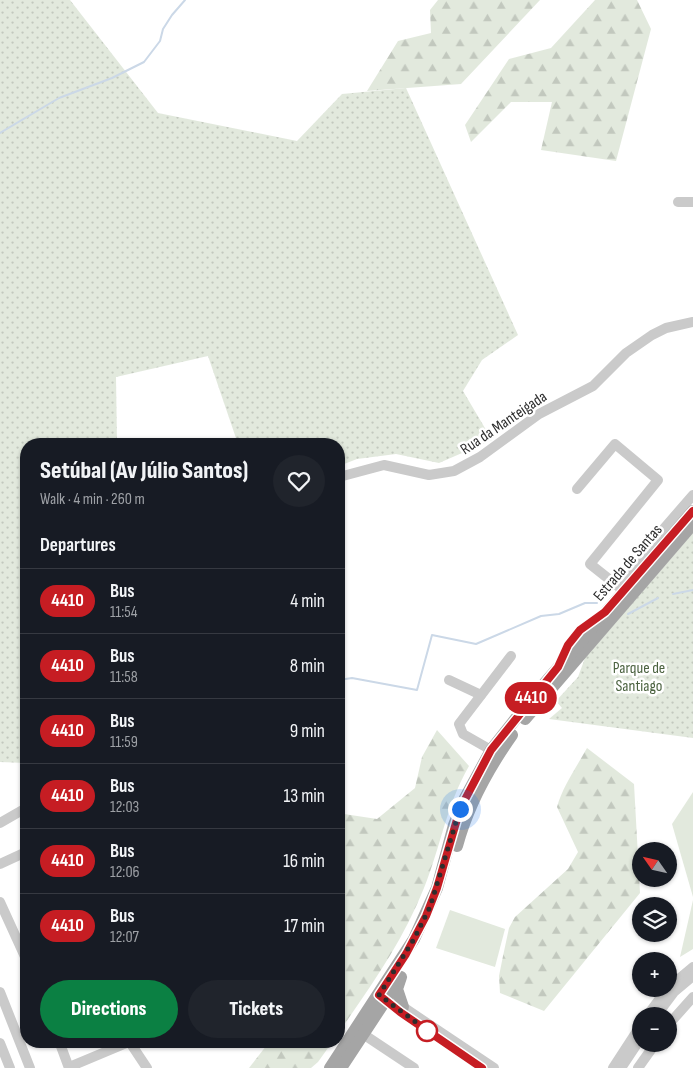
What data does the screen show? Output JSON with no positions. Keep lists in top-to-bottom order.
{
  "streets": {
    "main road": ["Estrada de Santas"],
    "street": ["Rua da Manteigada"]
  },
  "parks": ["Parque de Santiago"],
  "lines": ["bus line 4410"],
  "north": "top left",
  "page": {
    "on_map": "4410",
    "heading": [
      ["Setúbal (Av Júlio Santos)", "Walk · 4 min · 260 m"],
      "Departures"
    ],
    "list": [
      {
        "mark": "4410",
        "name": "Bus",
        "note": "11:54",
        "value": "4 min"
      },
      {
        "mark": "4410",
        "name": "Bus",
        "note": "11:58",
        "value": "8 min"
      },
      {
        "mark": "4410",
        "name": "Bus",
        "note": "11:59",
        "value": "9 min"
      },
      {
        "mark": "4410",
        "name": "Bus",
        "note": "12:03",
        "value": "13 min"
      },
      {
        "mark": "4410",
        "name": "Bus",
        "note": "12:06",
        "value": "16 min"
      },
      {
        "mark": "4410",
        "name": "Bus",
        "note": "12:07",
        "value": "17 min"
      }
    ],
    "map_buttons": ["+", "−"],
    "buttons": ["Directions", "Tickets"]
  }
}
